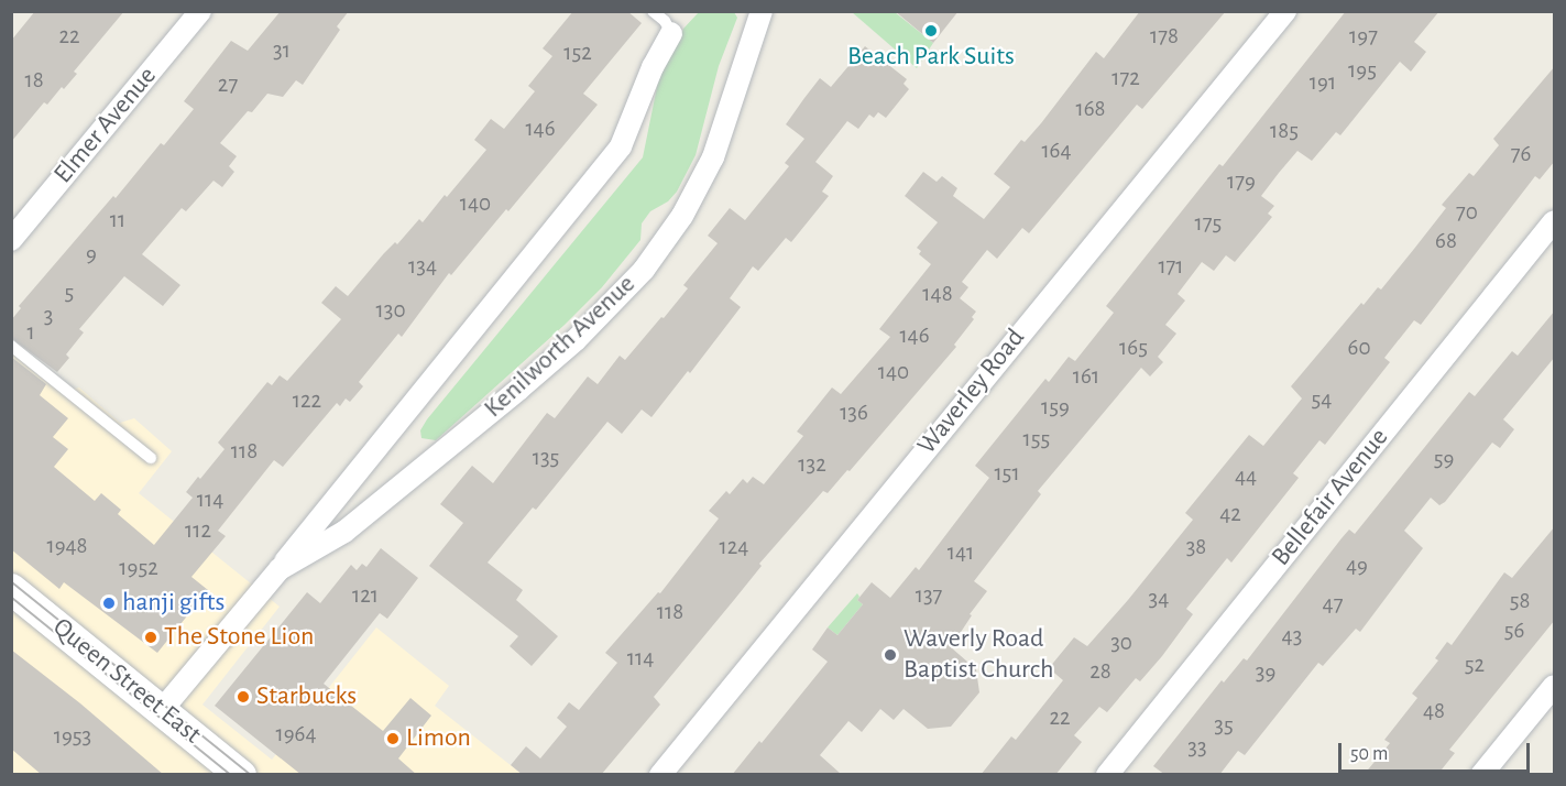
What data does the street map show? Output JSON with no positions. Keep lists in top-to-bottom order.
{
  "streets": {
    "main road": ["Queen Street East"],
    "street": [
      "Elmer Avenue",
      "Kenilworth Avenue",
      "Waverley Road",
      "Bellefair Avenue"
    ]
  },
  "crossings": [
    ["Kenilworth Avenue", "Queen Street East"]
  ],
  "places": [
    "Beach Park Suits",
    "hanji gifts",
    "The Stone Lion",
    "Waverly Road Baptist Church",
    "Starbucks",
    "Limon"
  ],
  "house_numbers": [
    "22",
    "178",
    "197",
    "31",
    "152",
    "195",
    "172",
    "18",
    "191",
    "27",
    "168",
    "146",
    "185",
    "164",
    "76",
    "179",
    "140",
    "70",
    "11",
    "175",
    "68",
    "9",
    "134",
    "171",
    "5",
    "148",
    "130",
    "3",
    "1",
    "146",
    "165",
    "60",
    "140",
    "161",
    "54",
    "122",
    "159",
    "136",
    "155",
    "118",
    "135",
    "59",
    "132",
    "151",
    "44",
    "114",
    "42",
    "112",
    "1948",
    "124",
    "38",
    "141",
    "49",
    "1952",
    "121",
    "137",
    "34",
    "58",
    "47",
    "118",
    "56",
    "43",
    "30",
    "114",
    "52",
    "28",
    "39",
    "48",
    "22",
    "35",
    "1964",
    "1953",
    "33"
  ],
  "scale_bar": "50 m"
}
